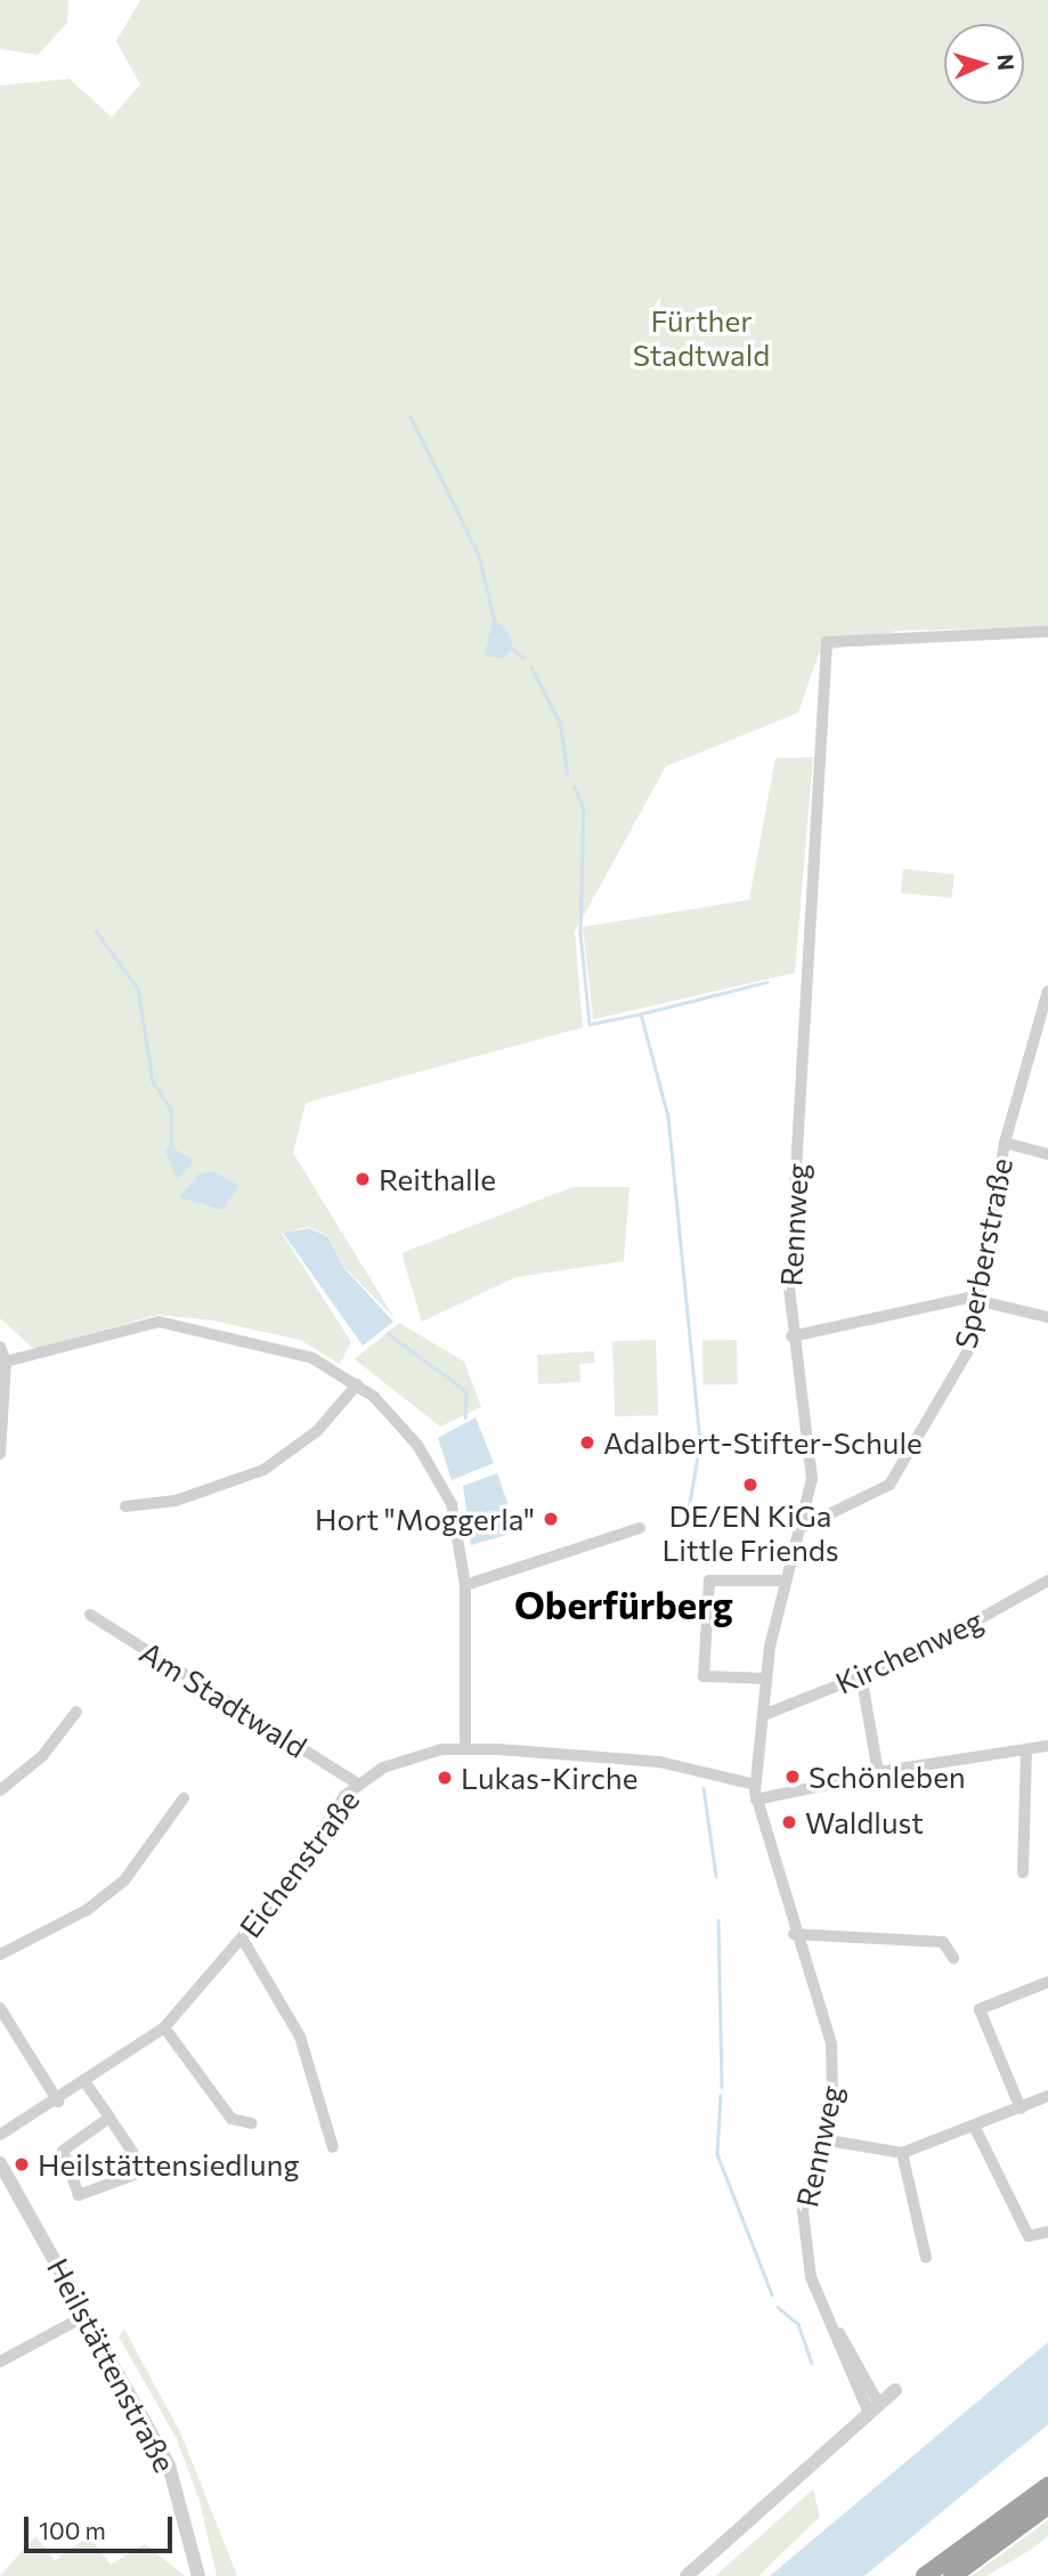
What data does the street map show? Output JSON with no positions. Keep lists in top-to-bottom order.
{
  "streets": {
    "street": [
      "Rennweg",
      "Sperberstraße",
      "Kirchenweg",
      "Am Stadtwald",
      "Eichenstraße",
      "Heilstättenstraße"
    ]
  },
  "crossings": [
    ["Rennweg", "Sperberstraße"],
    ["Rennweg", "Kirchenweg"],
    ["Rennweg", "Eichenstraße"],
    ["Am Stadtwald", "Eichenstraße"]
  ],
  "districts": ["Oberfürberg"],
  "parks": ["Fürther Stadtwald"],
  "places": [
    "Reithalle",
    "Adalbert-Stifter-Schule",
    "DE/EN KiGa Little Friends",
    "Hort \"Moggerla\"",
    "Schönleben",
    "Lukas-Kirche",
    "Waldlust",
    "Heilstättensiedlung"
  ],
  "scale_bar": "100 m",
  "north": "right"
}
